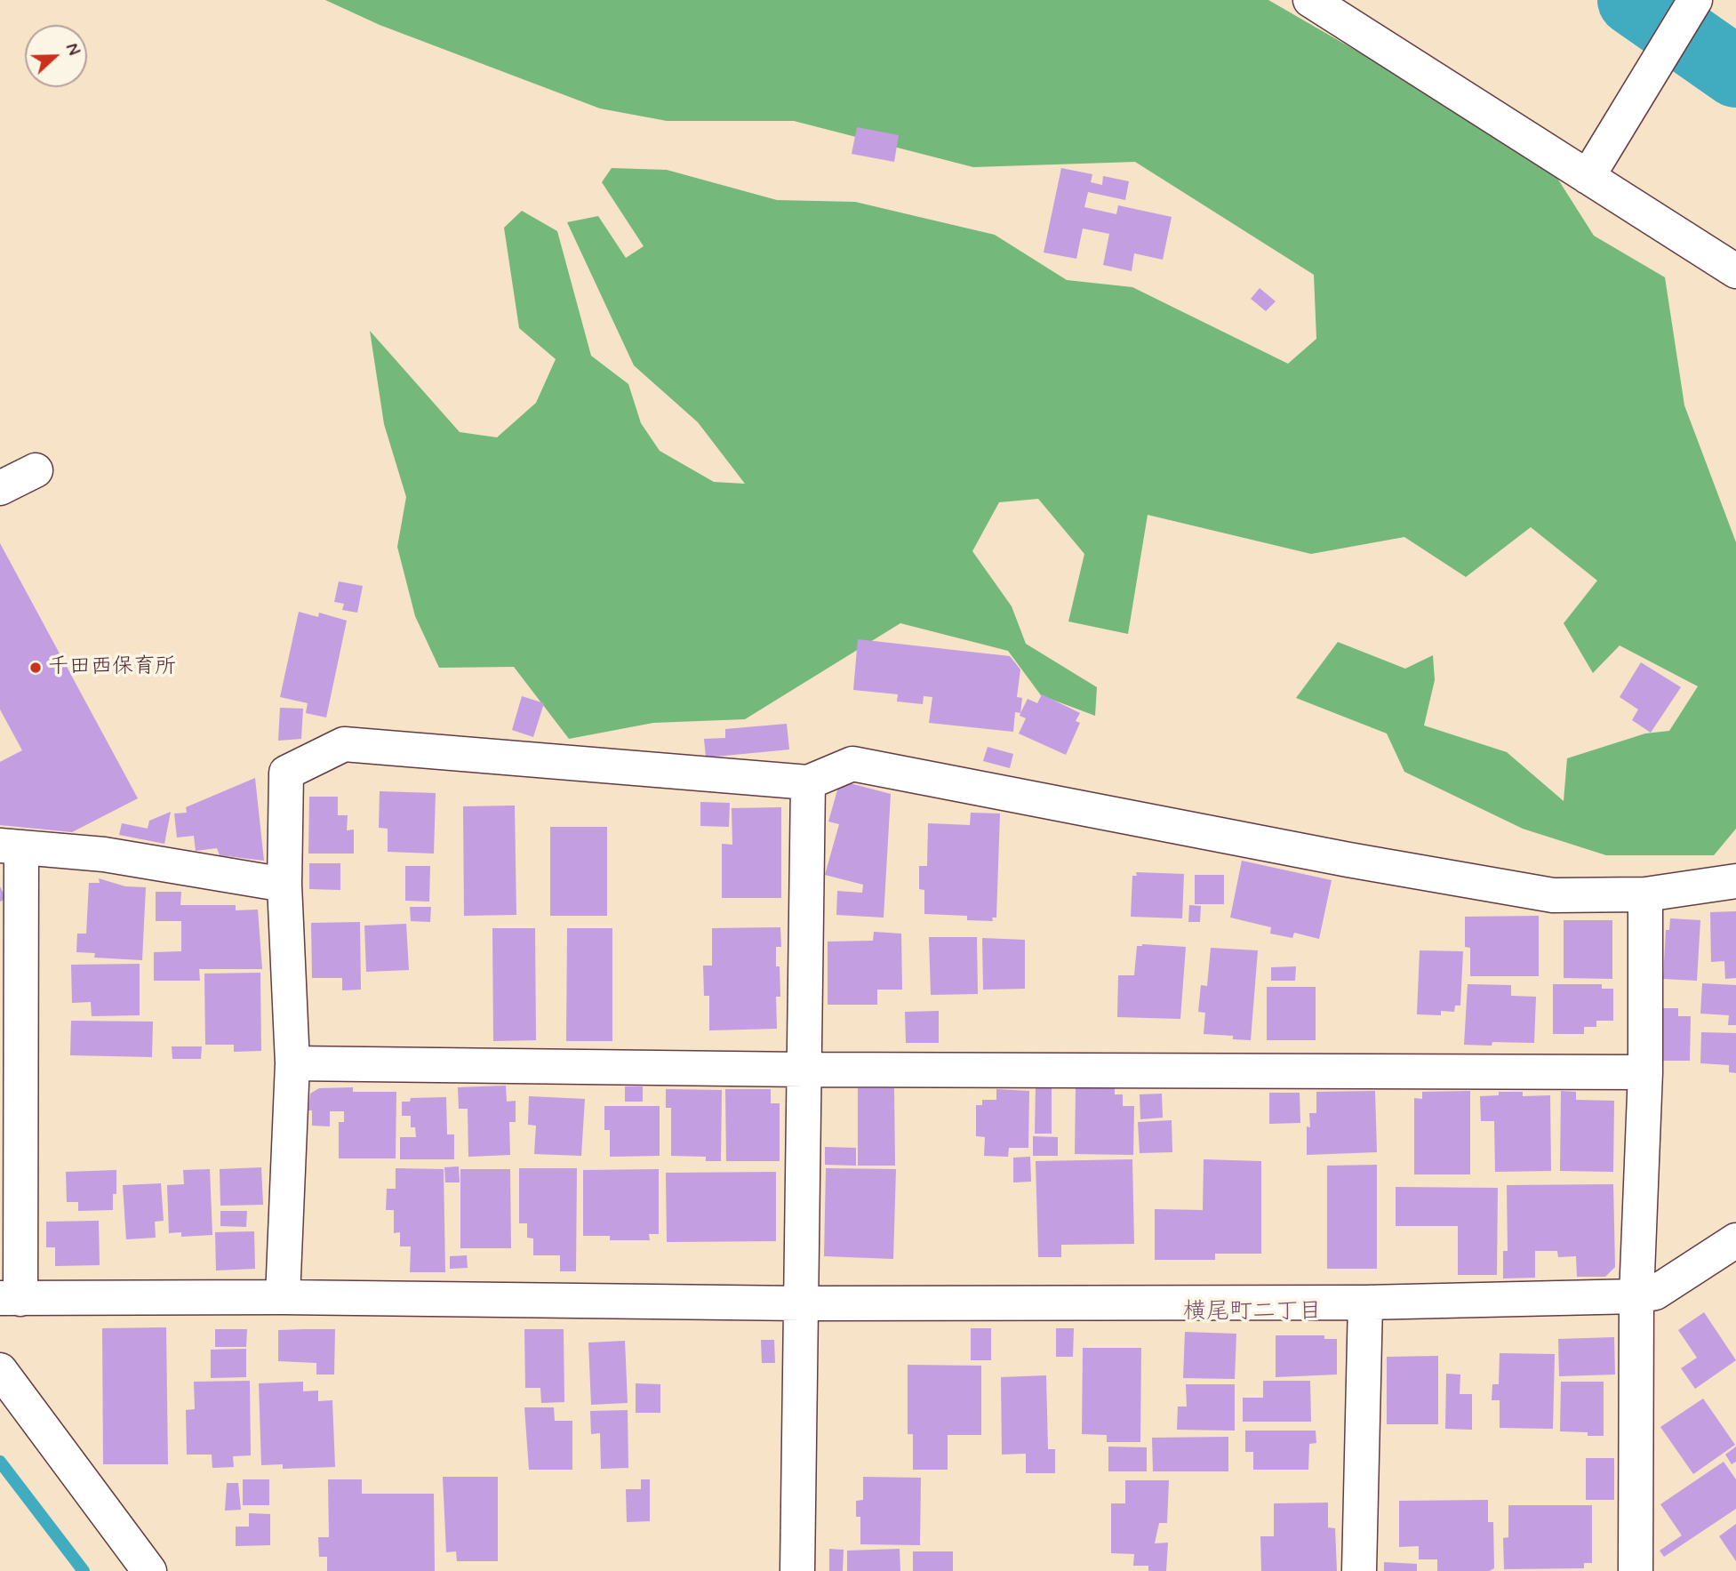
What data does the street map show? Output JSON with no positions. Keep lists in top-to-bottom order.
{
  "districts": ["横尾町二丁目"],
  "places": ["千田西保育所"],
  "north": "right"
}
